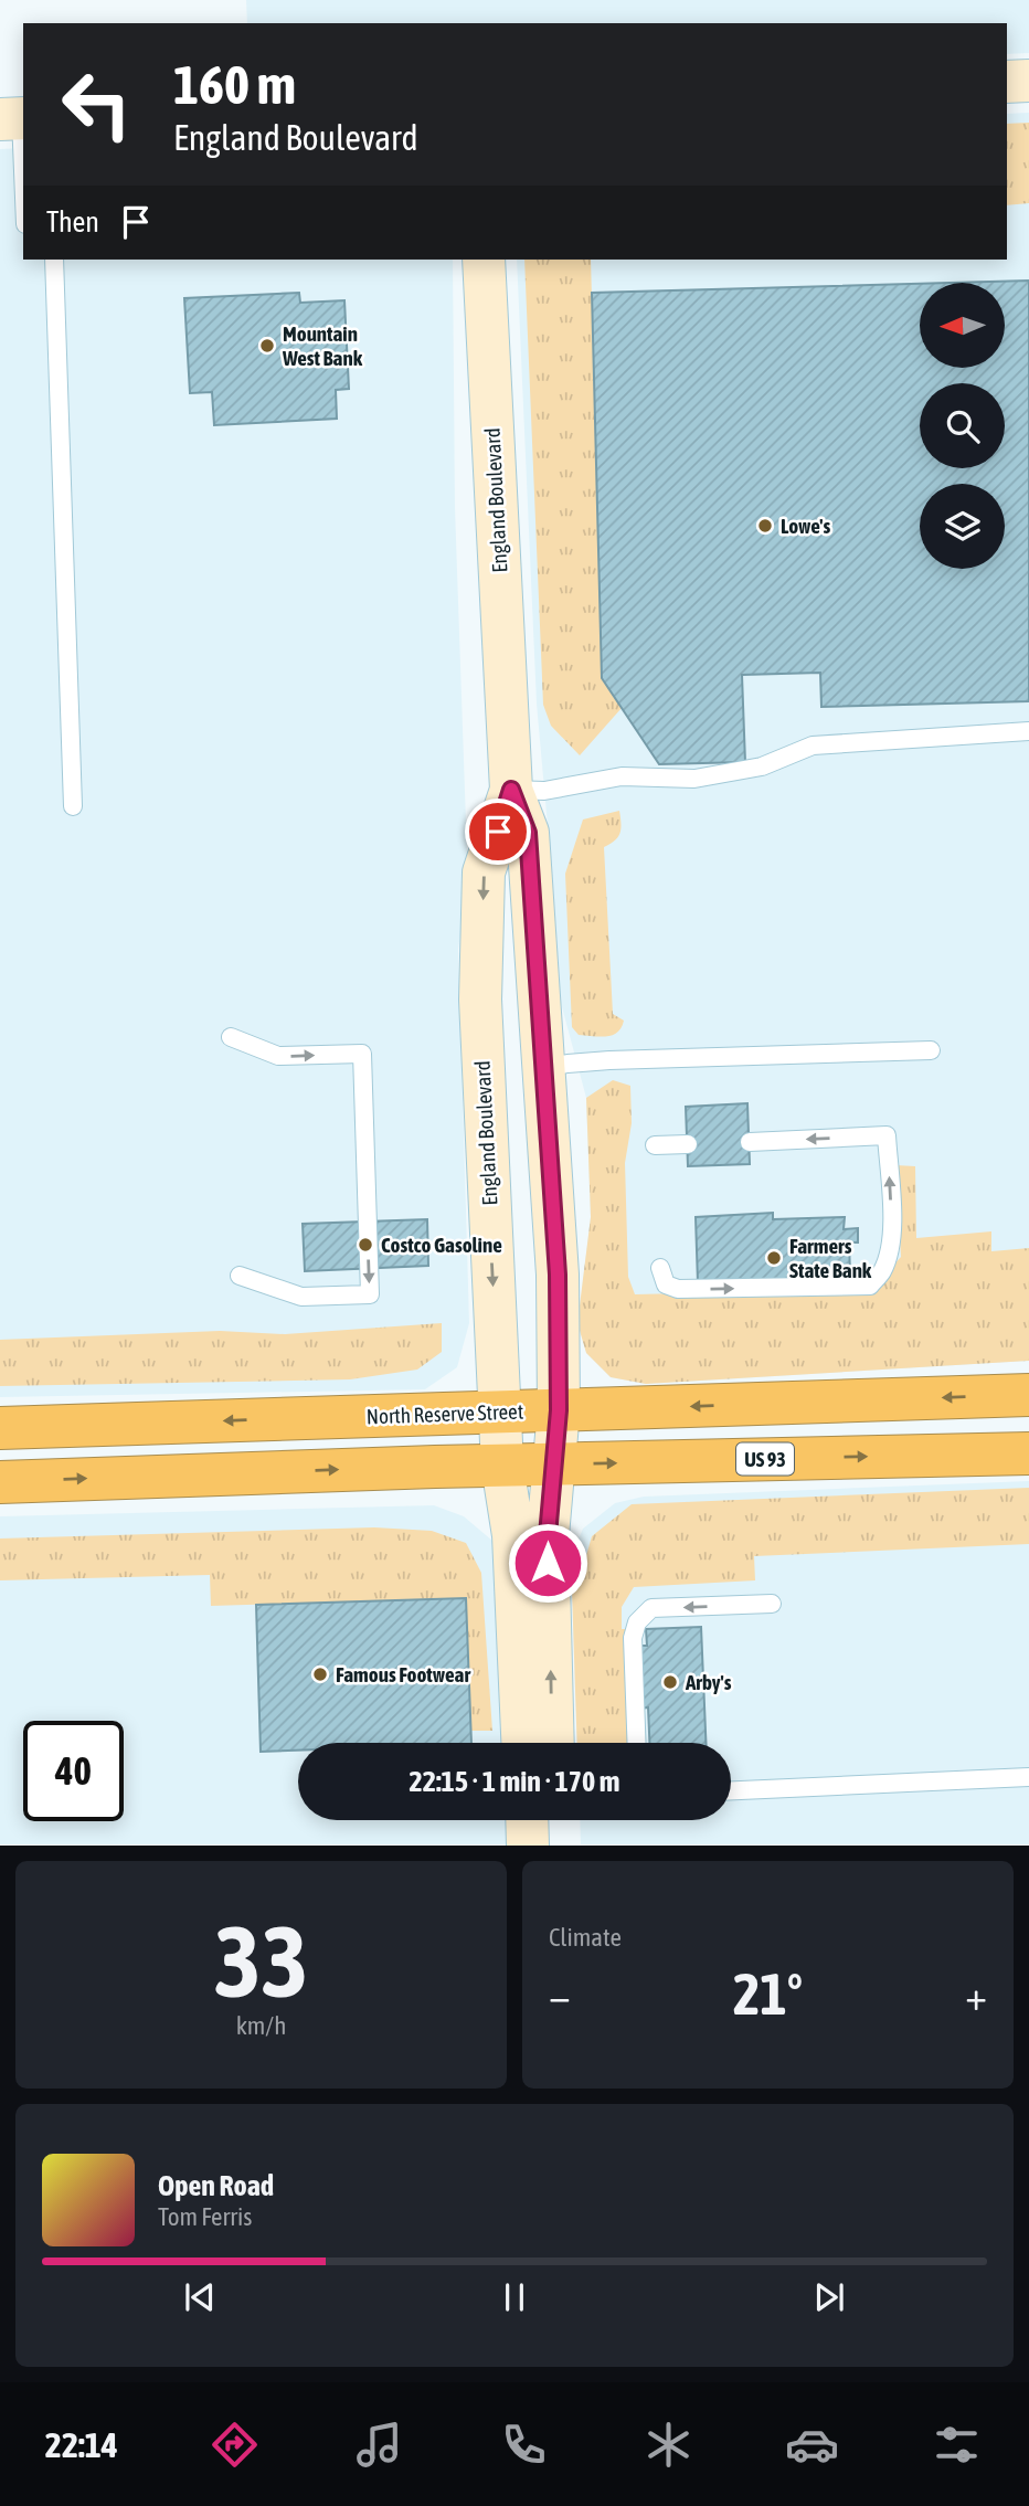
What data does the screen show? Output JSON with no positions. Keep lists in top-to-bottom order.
{
  "streets": {
    "highway": ["North Reserve Street", "US 93"],
    "street": ["England Boulevard"]
  },
  "crossings": [
    ["England Boulevard", "North Reserve Street"],
    ["England Boulevard", "US 93"]
  ],
  "places": [
    "Mountain West Bank",
    "Lowe's",
    "Costco Gasoline",
    "Farmers State Bank",
    "Famous Footwear",
    "Arby's"
  ],
  "north": "left",
  "page": {
    "turn": ["160 m", "England Boulevard"],
    "then": "Then",
    "limit": "40",
    "trip": "22:15 · 1 min · 170 m",
    "tile": [
      ["33", "km/h"],
      "Climate"
    ],
    "heat": ["−", "21°", "+"],
    "song": ["Open Road", "Tom Ferris"],
    "tabs": "22:14"
  }
}
